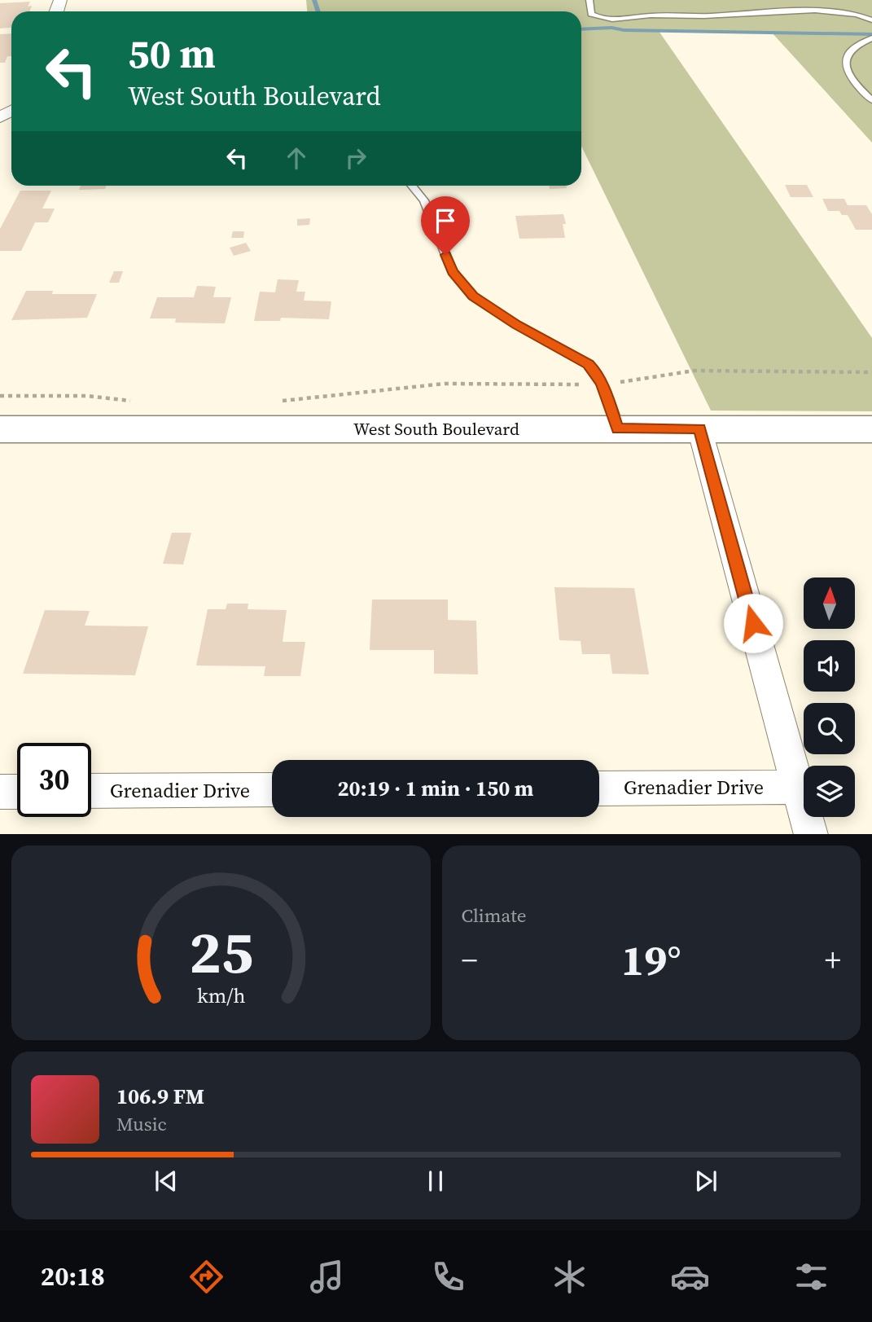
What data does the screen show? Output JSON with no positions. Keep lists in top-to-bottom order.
{
  "streets": {
    "main road": ["West South Boulevard"],
    "street": ["Grenadier Drive"]
  },
  "north": "top",
  "page": {
    "turn": ["50 m", "West South Boulevard"],
    "limit": "30",
    "trip": "20:19 · 1 min · 150 m",
    "tile": "Climate",
    "heat": ["−", "19°", "+"],
    "song": ["106.9 FM", "Music"],
    "tabs": "20:18",
    "gauge": ["25", "km/h"]
  }
}
